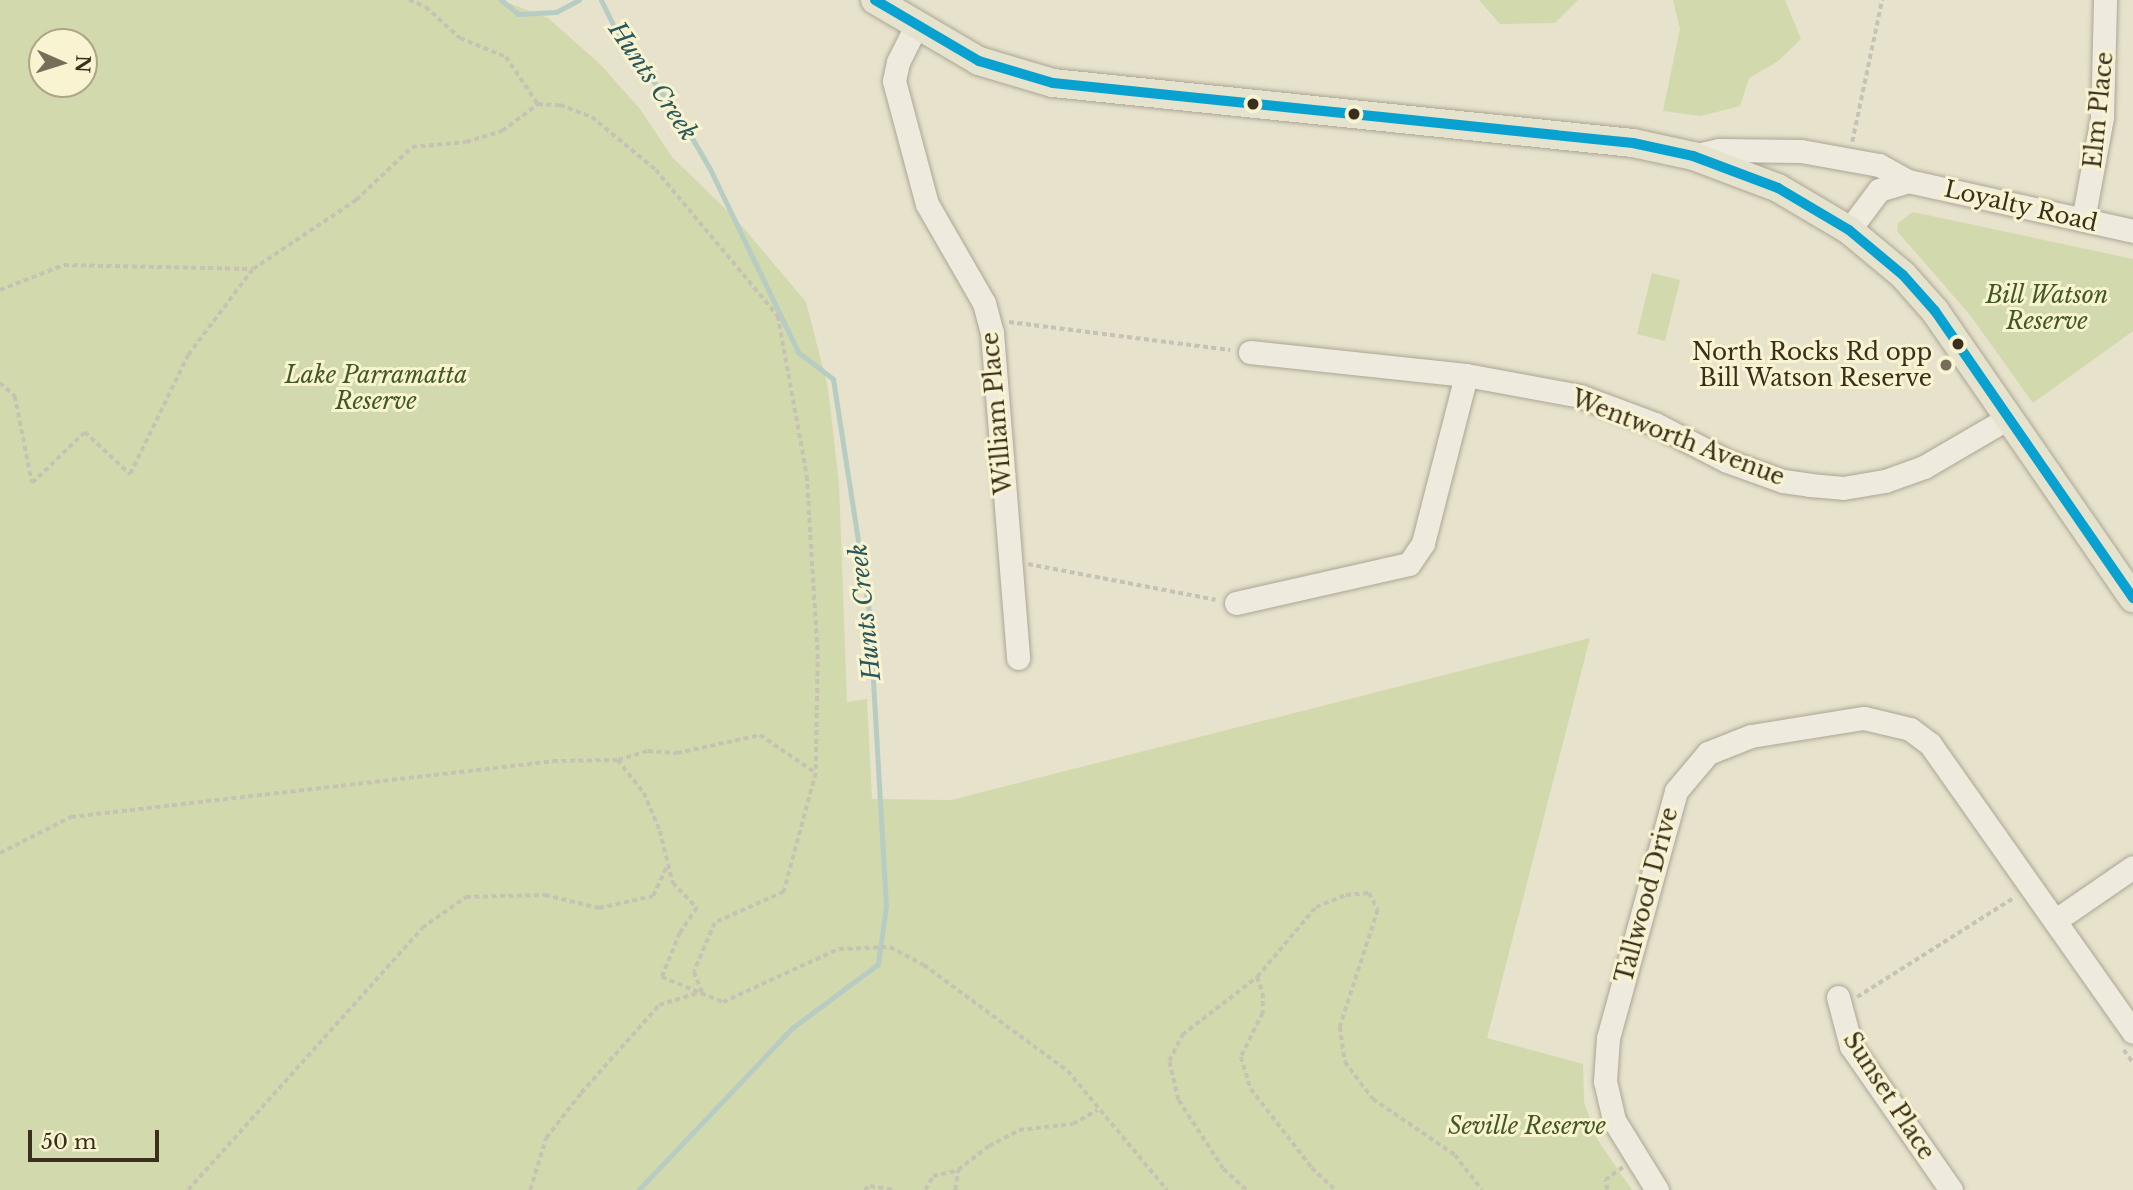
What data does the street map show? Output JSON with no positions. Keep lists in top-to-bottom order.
{
  "streets": {
    "street": [
      "Elm Place",
      "Loyalty Road",
      "William Place",
      "Wentworth Avenue",
      "Tallwood Drive",
      "Sunset Place"
    ]
  },
  "crossings": [
    ["Elm Place", "Loyalty Road"]
  ],
  "water": ["Hunts Creek"],
  "parks": ["Bill Watson Reserve", "Lake Parramatta Reserve", "Seville Reserve"],
  "places": ["North Rocks Rd opp Bill Watson Reserve"],
  "scale_bar": "50 m",
  "north": "right"
}
